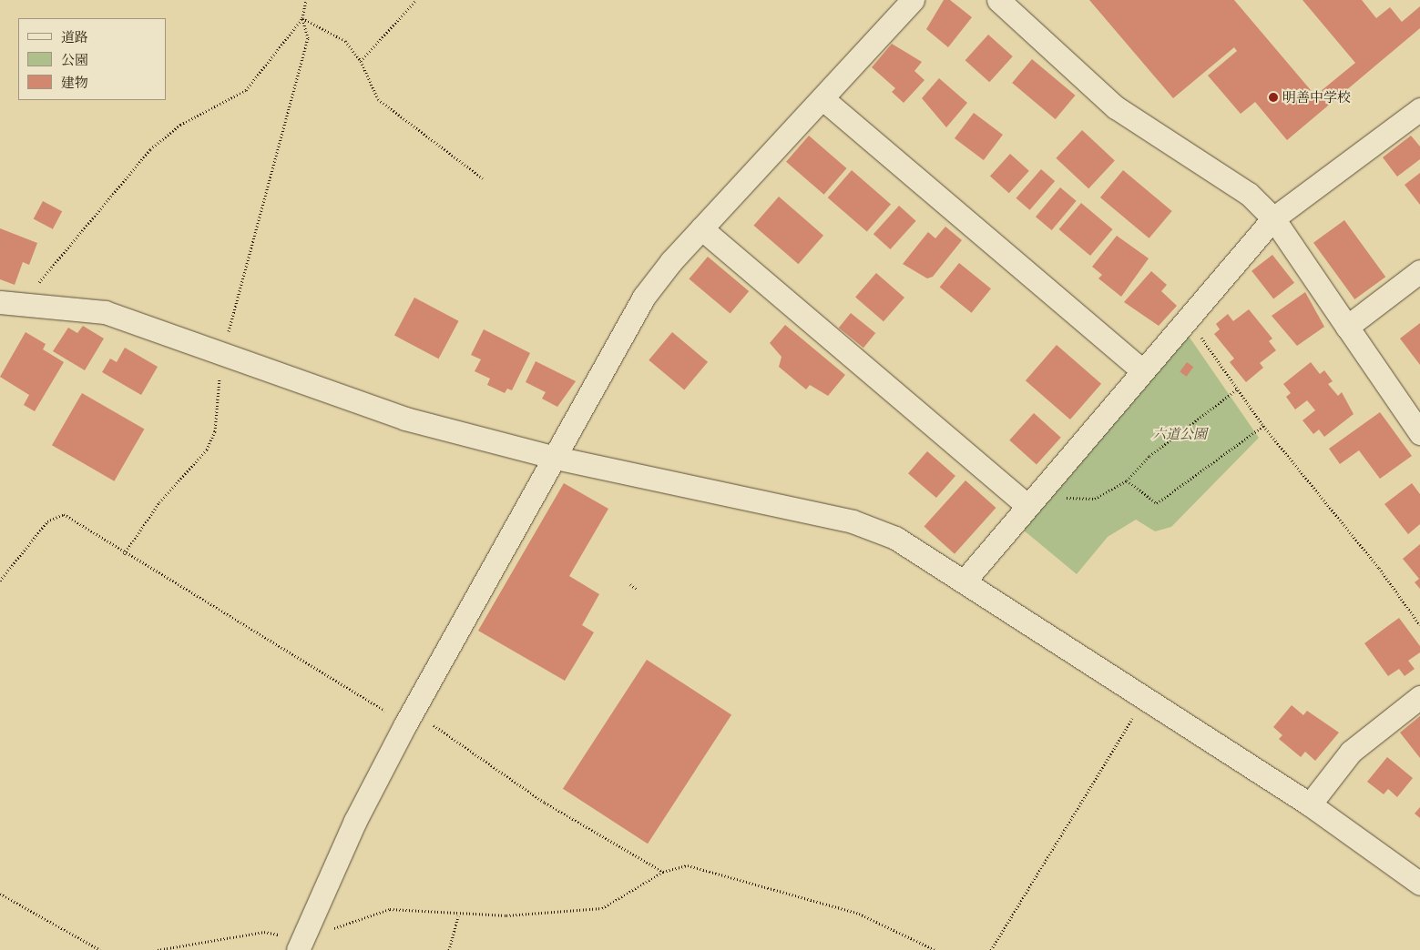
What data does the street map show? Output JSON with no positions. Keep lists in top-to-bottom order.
{
  "parks": ["六道公園"],
  "places": ["明善中学校"],
  "legend": ["道路", "公園", "建物"]
}
